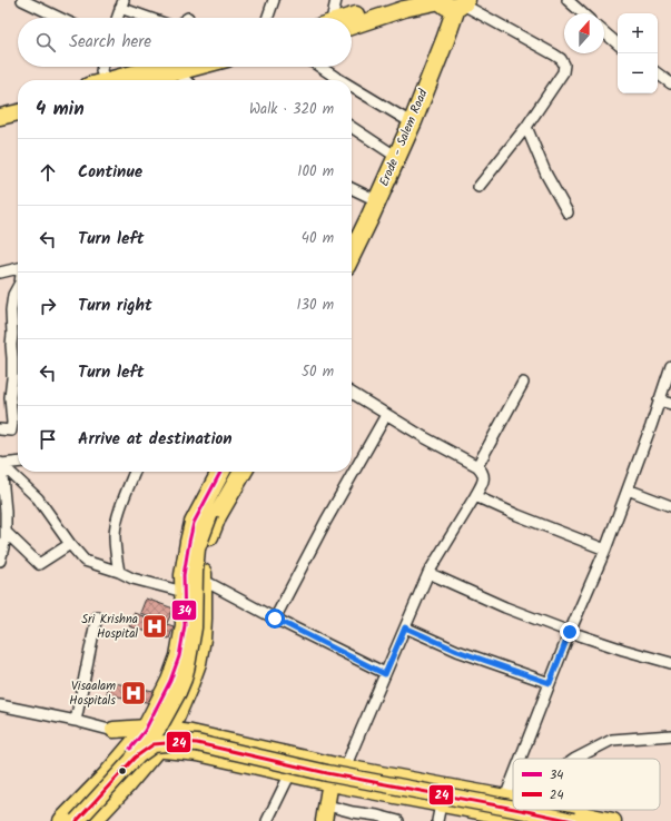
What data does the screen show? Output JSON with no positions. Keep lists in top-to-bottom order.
{
  "streets": {
    "highway": ["Erode - Salem Road"]
  },
  "places": {
    "hospital": ["Sri Krishna Hospital", "Visaalam Hospitals"]
  },
  "lines": ["transit line 34", "transit line 24"],
  "legend": ["34", "24"],
  "north": "top",
  "page": {
    "map_buttons": ["+", "−"],
    "search": "Search here",
    "heading": ["4 min", "Walk · 320 m"],
    "list": [
      ["Continue", "100 m"],
      ["Turn left", "40 m"],
      ["Turn right", "130 m"],
      ["Turn left", "50 m"],
      "Arrive at destination"
    ]
  }
}
